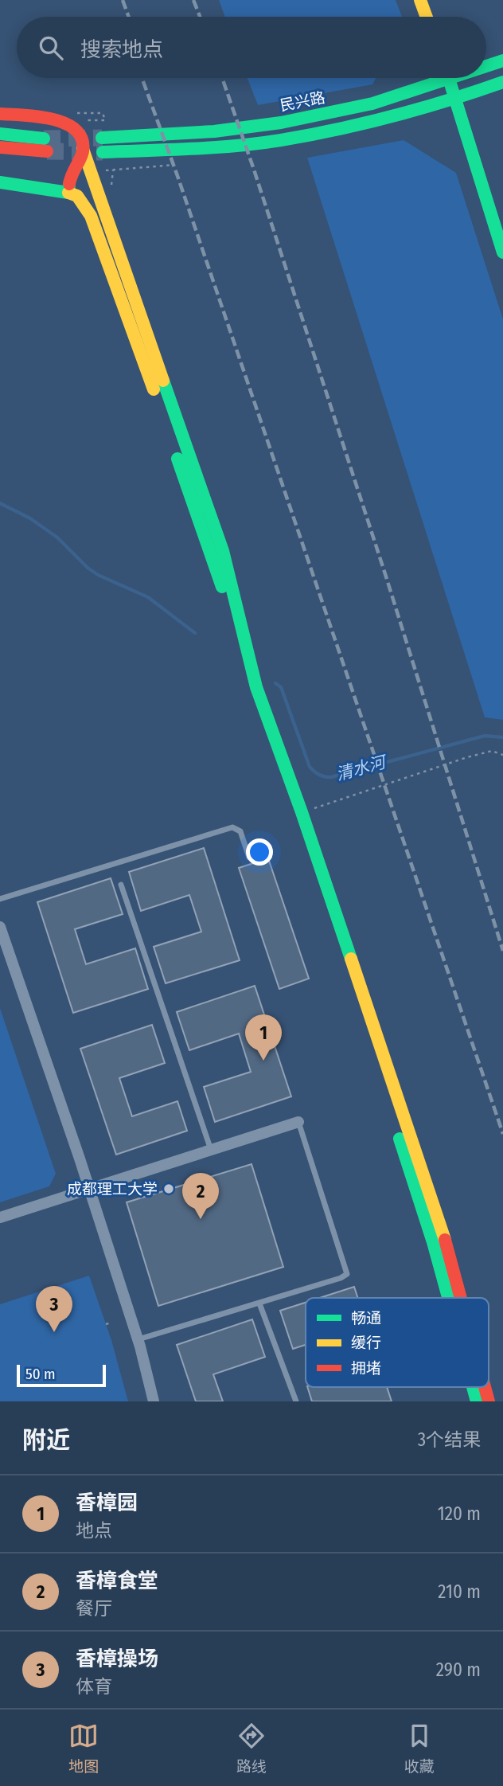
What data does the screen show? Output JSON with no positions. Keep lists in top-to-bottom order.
{
  "streets": {
    "street": ["民兴路"]
  },
  "water": ["清水河"],
  "places": ["成都理工大学"],
  "legend": ["畅通", "缓行", "拥堵"],
  "scale_bar": "50 m",
  "page": {
    "search": "搜索地点",
    "pins": ["1", "2", "3"],
    "scale": "50 m",
    "heading": ["附近", "3个结果"],
    "list": [
      {
        "mark": "1",
        "name": "香樟园",
        "note": "地点",
        "value": "120 m"
      },
      {
        "mark": "2",
        "name": "香樟食堂",
        "note": "餐厅",
        "value": "210 m"
      },
      {
        "mark": "3",
        "name": "香樟操场",
        "note": "体育",
        "value": "290 m"
      }
    ],
    "nav": ["地图", "路线", "收藏"]
  }
}
